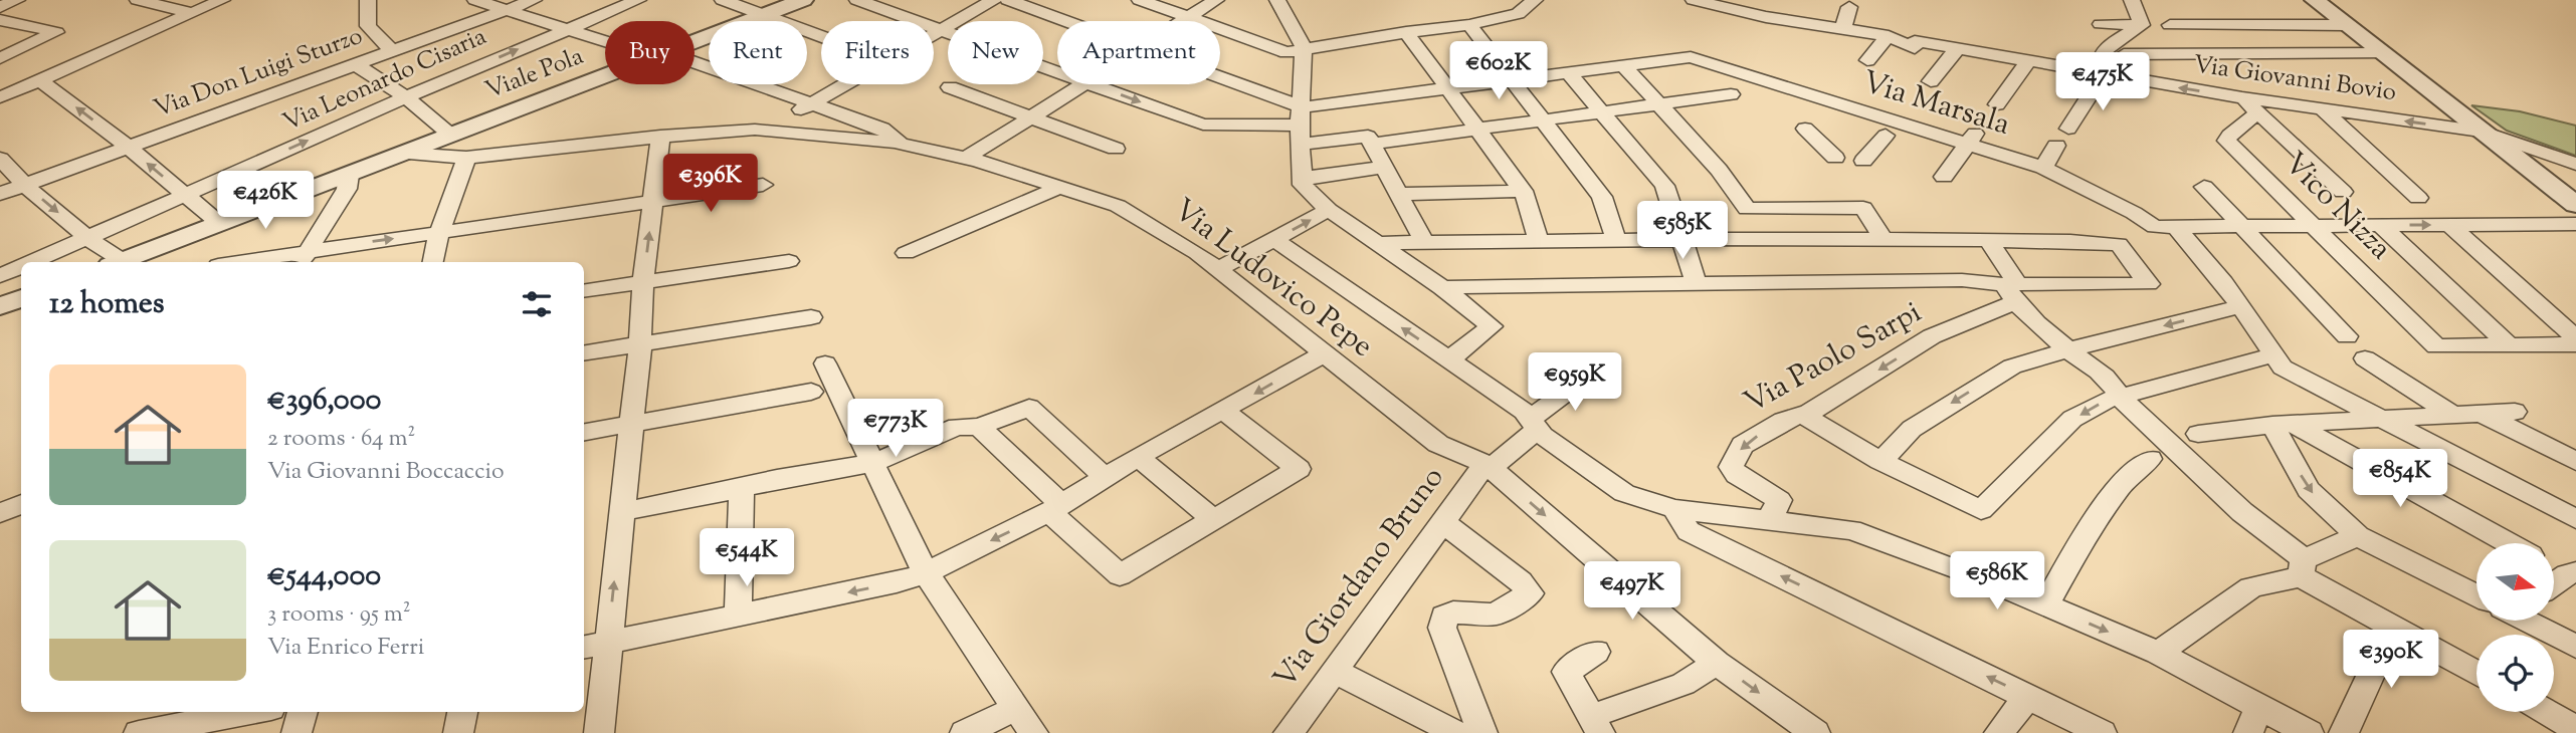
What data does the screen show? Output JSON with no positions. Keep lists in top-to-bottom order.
{
  "streets": {
    "street": [
      "Via Don Luigi Sturzo",
      "Viale Pola",
      "Via Giovanni Bovio",
      "Via Leonardo Cisaria",
      "Via Marsala",
      "Vico Nizza",
      "Via Ludovico Pepe",
      "Via Paolo Sarpi",
      "Via Giordano Bruno"
    ]
  },
  "crossings": [
    ["Via Don Luigi Sturzo", "Via Ludovico Pepe"],
    ["Via Leonardo Cisaria", "Via Ludovico Pepe"],
    ["Via Ludovico Pepe", "Via Giordano Bruno"]
  ],
  "north": "right",
  "page": {
    "chip": [
      "Buy",
      "Rent",
      "Filters",
      "New",
      "Apartment"
    ],
    "price": [
      "€602K",
      "€475K",
      "€396K",
      "€426K",
      "€585K",
      "€959K",
      "€773K",
      "€854K",
      "€544K",
      "€586K",
      "€497K",
      "€390K"
    ],
    "heading": "12 homes",
    "list": [
      {
        "name": "€396,000",
        "note": "2 rooms · 64 m² · Via Giovanni Boccaccio"
      },
      {
        "name": "€544,000",
        "note": "3 rooms · 95 m² · Via Enrico Ferri"
      }
    ]
  }
}
